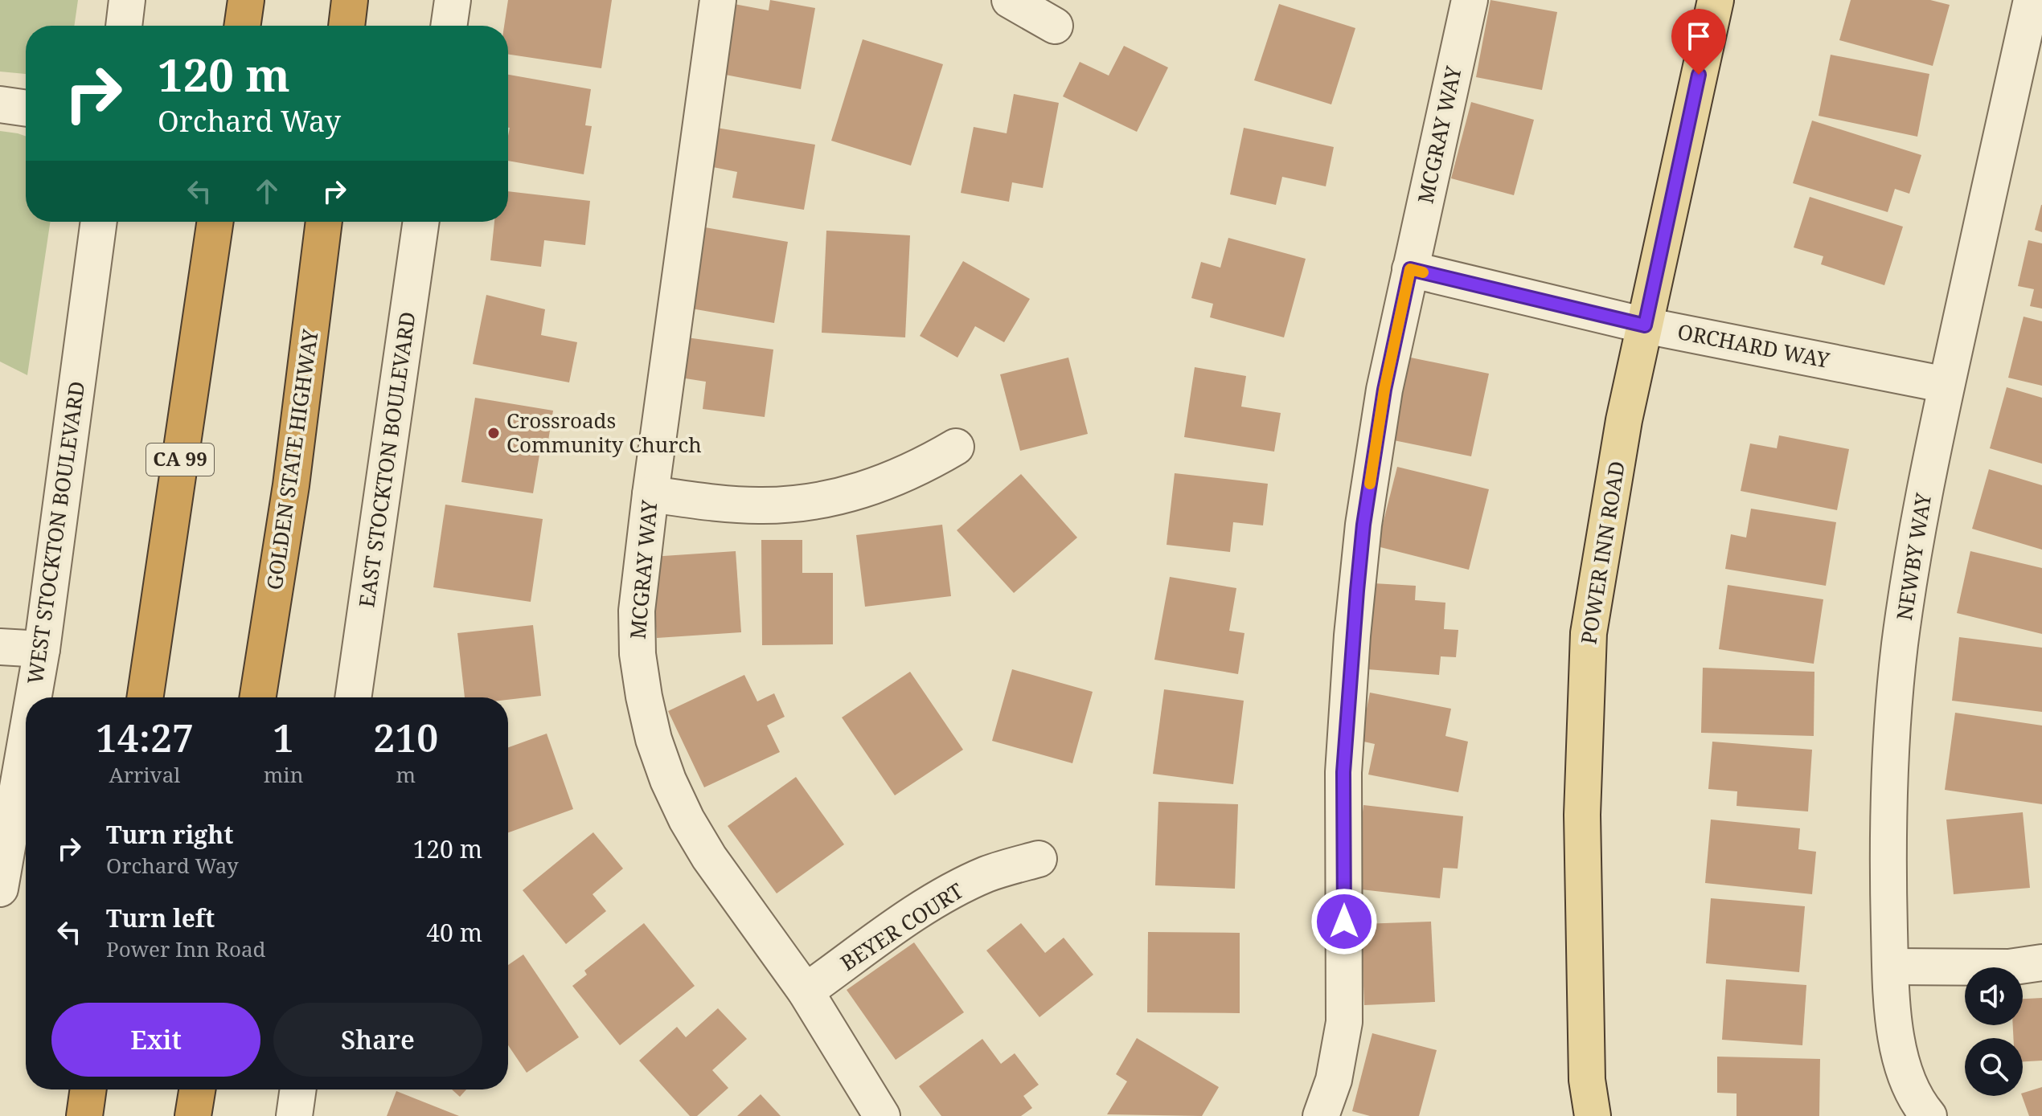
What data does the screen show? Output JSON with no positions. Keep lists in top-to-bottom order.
{
  "streets": {
    "highway": ["CA 99", "GOLDEN STATE HIGHWAY"],
    "main road": ["POWER INN ROAD"],
    "street": [
      "MCGRAY WAY",
      "ORCHARD WAY",
      "EAST STOCKTON BOULEVARD",
      "WEST STOCKTON BOULEVARD",
      "NEWBY WAY",
      "BEYER COURT"
    ]
  },
  "crossings": [
    ["MCGRAY WAY", "ORCHARD WAY"],
    ["MCGRAY WAY", "BEYER COURT"],
    ["ORCHARD WAY", "POWER INN ROAD"],
    ["ORCHARD WAY", "NEWBY WAY"]
  ],
  "places": ["Crossroads Community Church"],
  "page": {
    "turn": ["120 m", "Orchard Way"],
    "eta": [
      "14:27",
      "Arrival",
      "1",
      "min",
      "210",
      "m"
    ],
    "list": [
      {
        "name": "Turn right",
        "note": "Orchard Way",
        "value": "120 m"
      },
      {
        "name": "Turn left",
        "note": "Power Inn Road",
        "value": "40 m"
      }
    ],
    "buttons": ["Exit", "Share"]
  }
}
